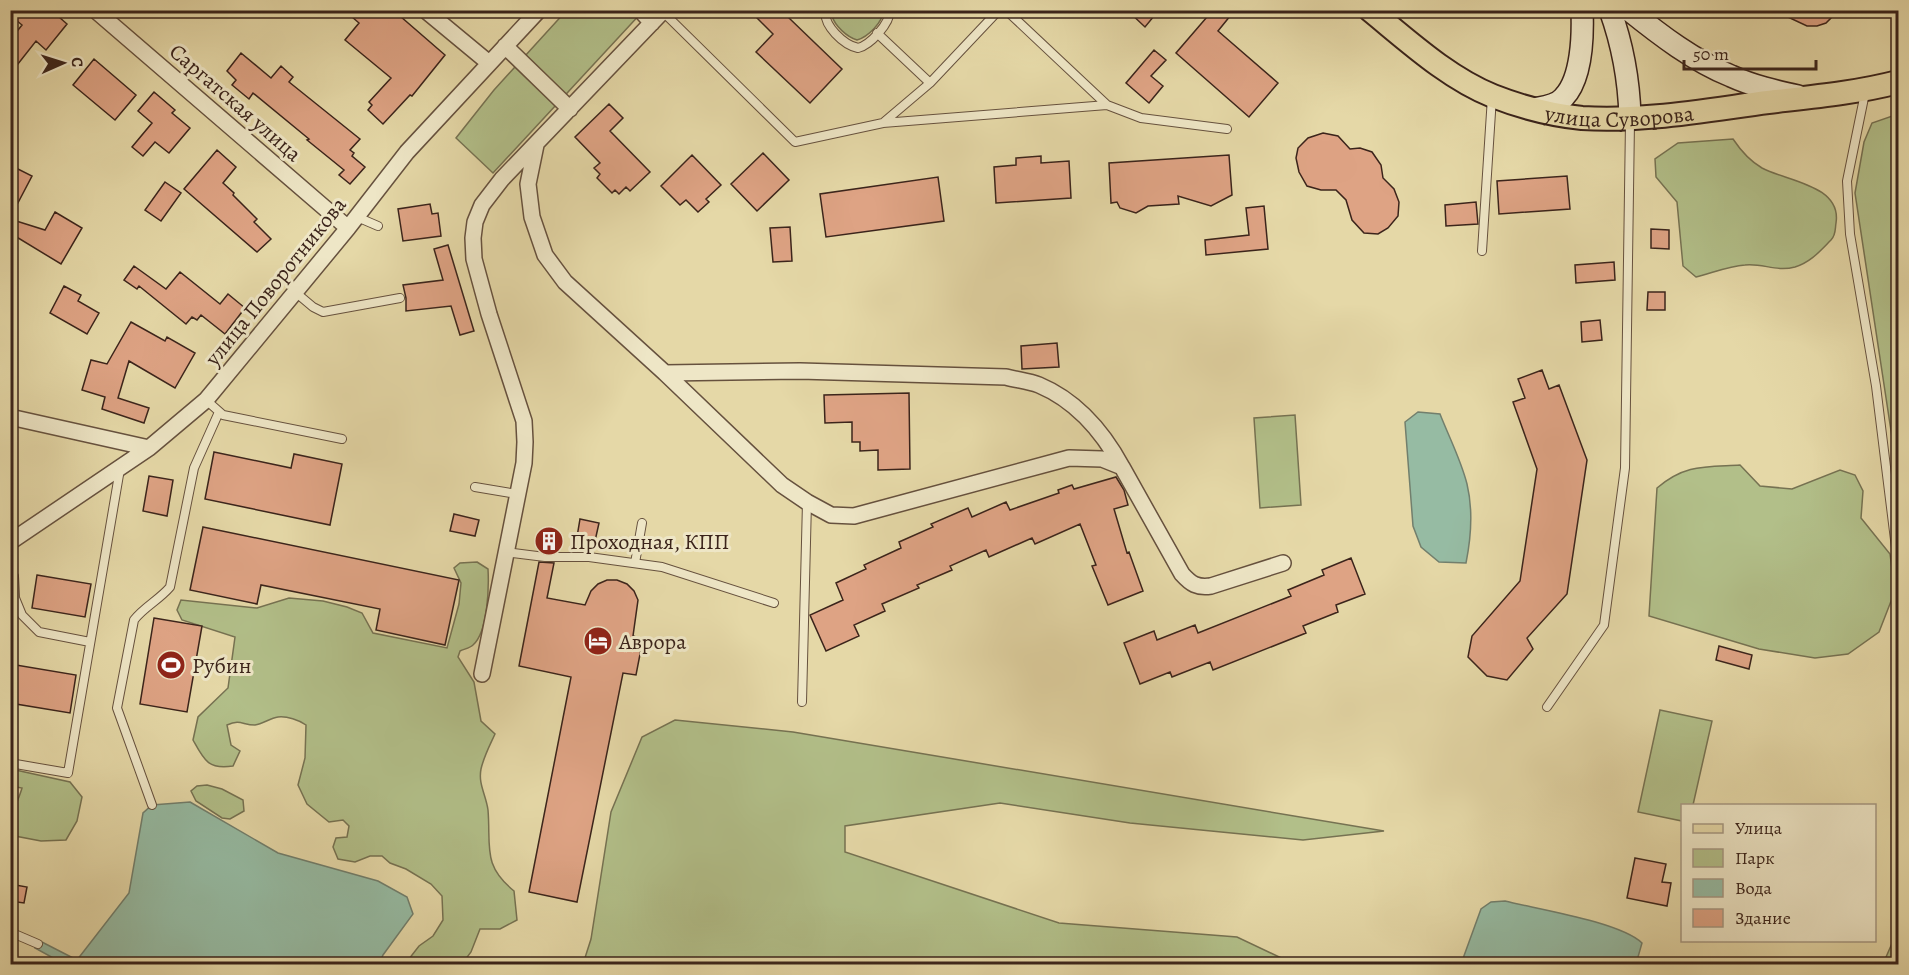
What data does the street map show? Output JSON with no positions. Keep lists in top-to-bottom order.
{
  "streets": {
    "main road": ["улица Суворова"],
    "street": ["Саргатская улица", "улица Поворотникова"]
  },
  "crossings": [
    ["Саргатская улица", "улица Поворотникова"]
  ],
  "places": {
    "building": ["Проходная, КПП"],
    "hotel": ["Аврора"],
    "sports": ["Рубин"]
  },
  "legend": [
    "Улица",
    "Парк",
    "Вода",
    "Здание"
  ],
  "scale_bar": "50 m",
  "north": "right"
}
